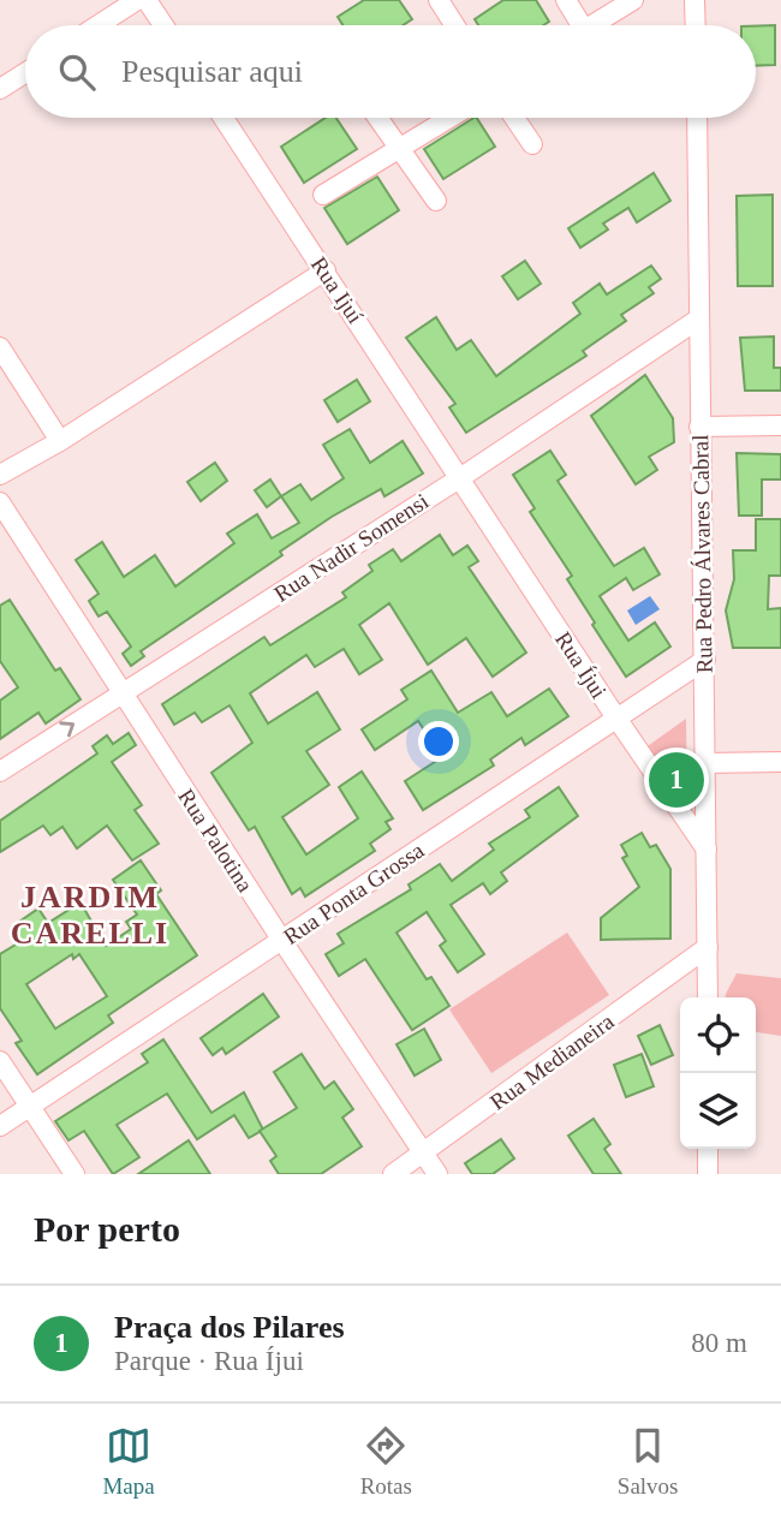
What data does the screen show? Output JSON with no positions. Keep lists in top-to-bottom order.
{
  "streets": {
    "street": [
      "Rua Ijuí",
      "Rua Nadir Somensi",
      "Rua Pedro Álvares Cabral",
      "Rua Íjui",
      "Rua Palotina",
      "Rua Ponta Grossa",
      "Rua Medianeira"
    ]
  },
  "crossings": [
    ["Rua Ijuí", "Rua Nadir Somensi"],
    ["Rua Ijuí", "Rua Íjui"],
    ["Rua Nadir Somensi", "Rua Pedro Álvares Cabral"],
    ["Rua Nadir Somensi", "Rua Íjui"],
    ["Rua Nadir Somensi", "Rua Palotina"],
    ["Rua Pedro Álvares Cabral", "Rua Íjui"],
    ["Rua Pedro Álvares Cabral", "Rua Ponta Grossa"],
    ["Rua Pedro Álvares Cabral", "Rua Medianeira"],
    ["Rua Íjui", "Rua Ponta Grossa"],
    ["Rua Palotina", "Rua Ponta Grossa"],
    ["Rua Palotina", "Rua Medianeira"]
  ],
  "districts": ["JARDIM CARELLI"],
  "page": {
    "search": "Pesquisar aqui",
    "pins": "1",
    "heading": "Por perto",
    "list": [
      {
        "mark": "1",
        "name": "Praça dos Pilares",
        "note": "Parque · Rua Íjui",
        "value": "80 m"
      }
    ],
    "nav": ["Mapa", "Rotas", "Salvos"]
  }
}
